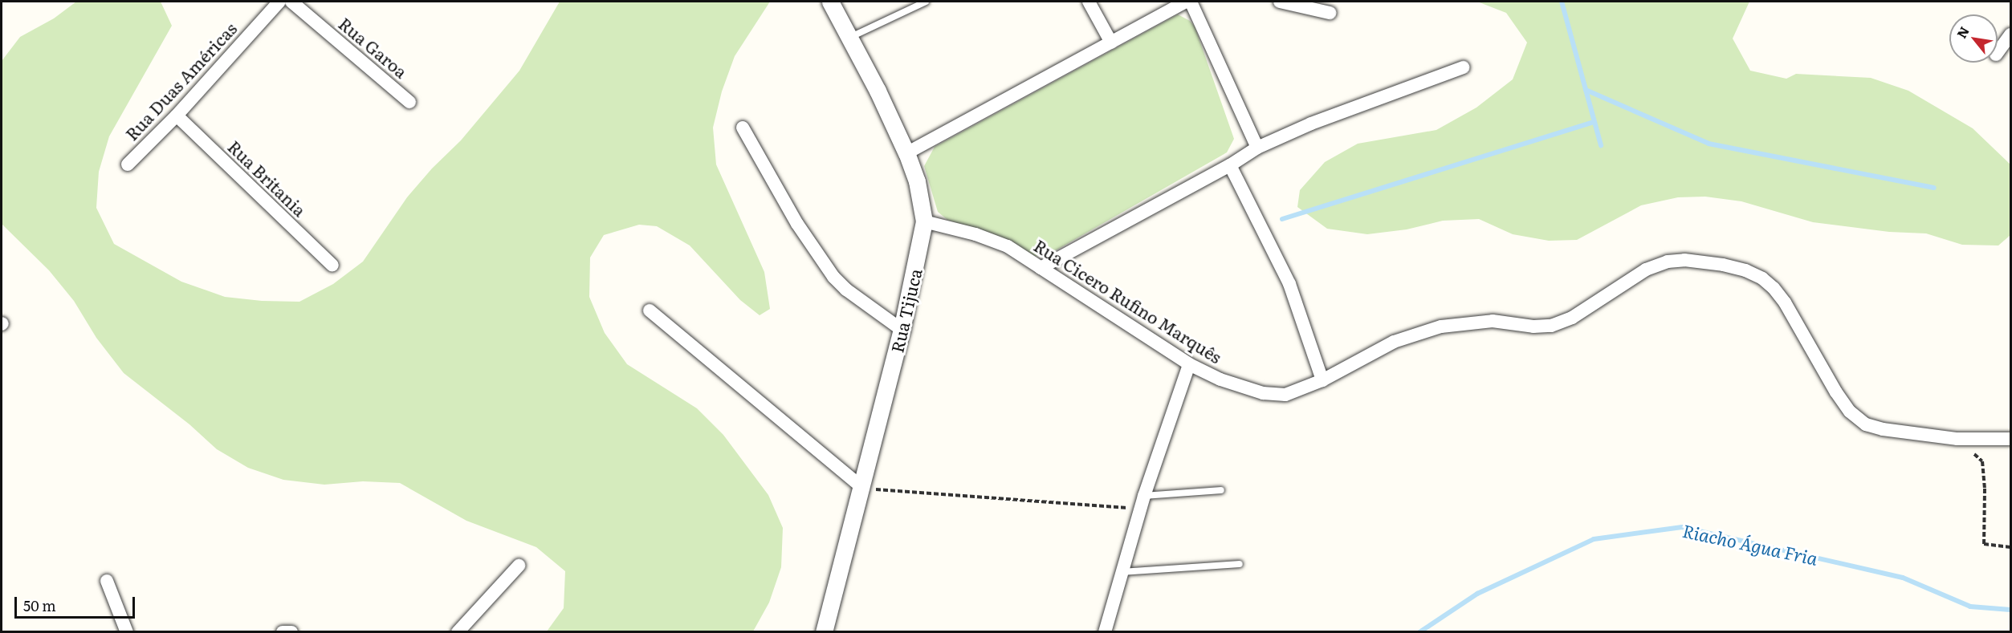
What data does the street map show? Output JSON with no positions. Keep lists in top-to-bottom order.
{
  "streets": {
    "street": [
      "Rua Garoa",
      "Rua Duas Américas",
      "Rua Britania",
      "Rua Cicero Rufino Marquês",
      "Rua Tijuca"
    ]
  },
  "crossings": [
    ["Rua Duas Américas", "Rua Britania"],
    ["Rua Cicero Rufino Marquês", "Rua Tijuca"]
  ],
  "water": ["Riacho Água Fria"],
  "scale_bar": "50 m",
  "north": "top left"
}
